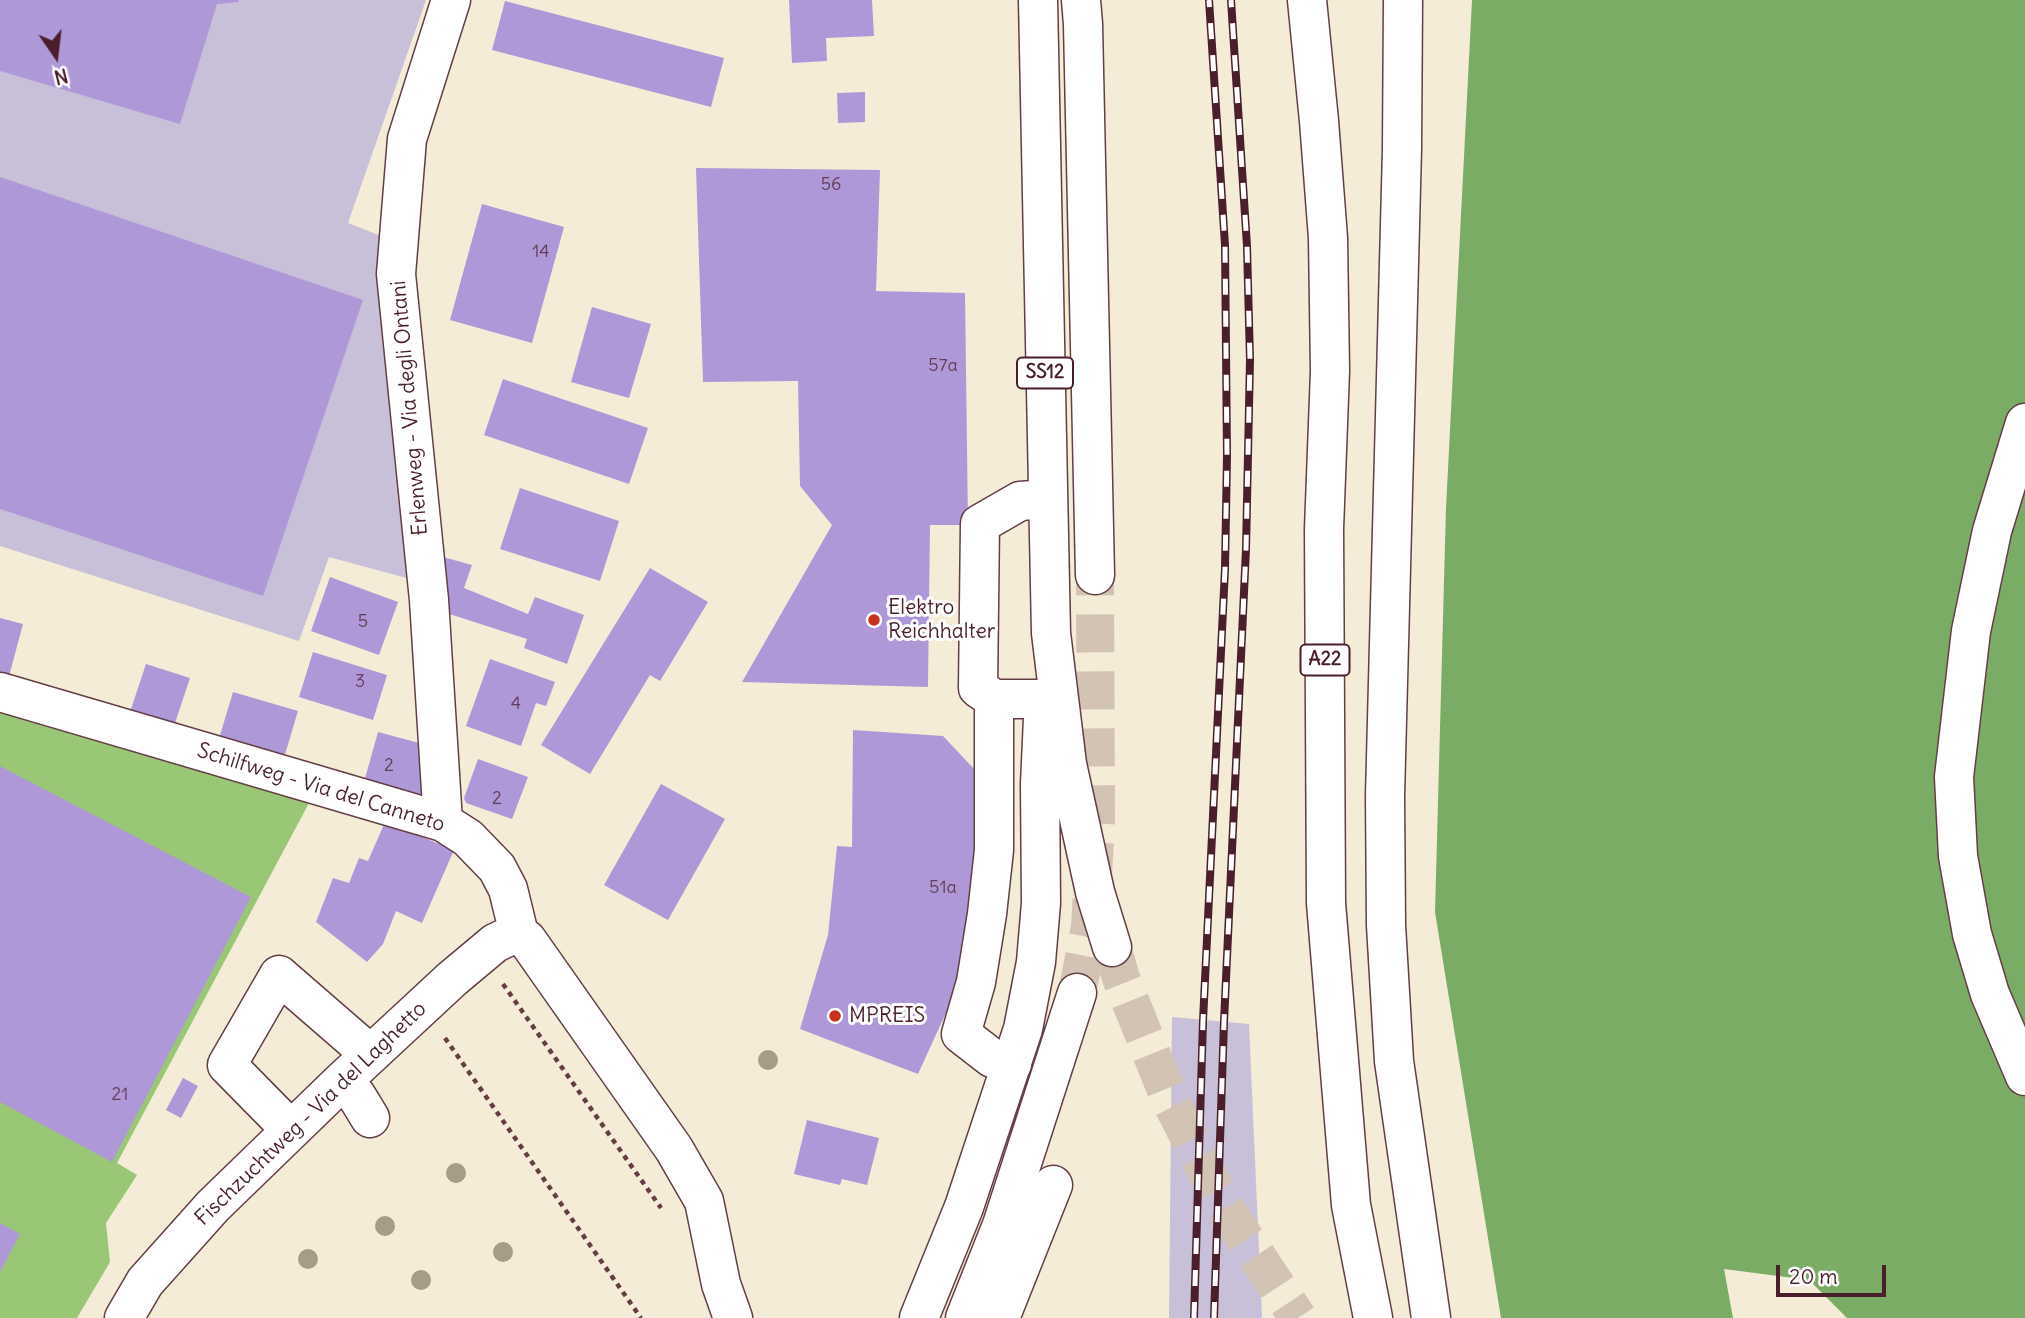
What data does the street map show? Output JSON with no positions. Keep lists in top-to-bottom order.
{
  "streets": {
    "main road": [
      "SS12",
      "Erlenweg - Via degli Ontani",
      "A22",
      "Schilfweg - Via del Canneto",
      "Fischzuchtweg - Via del Laghetto"
    ]
  },
  "crossings": [
    ["Erlenweg - Via degli Ontani", "Schilfweg - Via del Canneto"],
    ["Schilfweg - Via del Canneto", "Fischzuchtweg - Via del Laghetto"]
  ],
  "places": ["Elektro Reichhalter", "MPREIS"],
  "house_numbers": [
    "56",
    "14",
    "57a",
    "5",
    "3",
    "4",
    "2",
    "2",
    "51a",
    "21"
  ],
  "scale_bar": "20 m",
  "north": "bottom"
}
